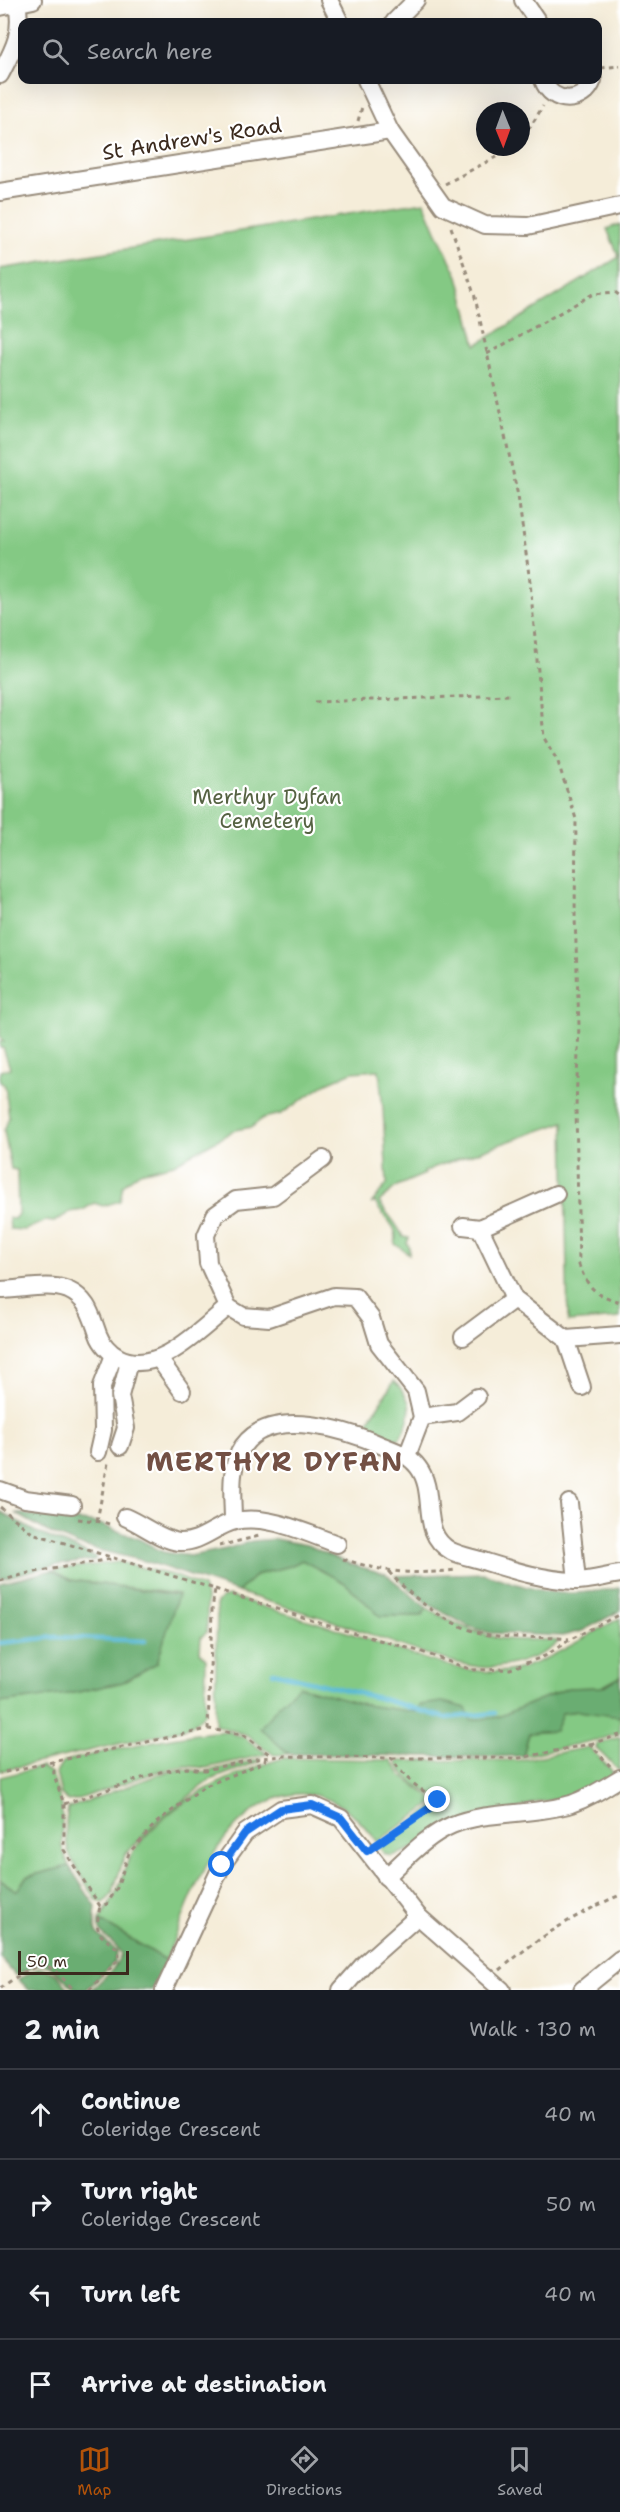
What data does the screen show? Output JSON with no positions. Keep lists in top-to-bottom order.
{
  "streets": {
    "street": ["St Andrew's Road"]
  },
  "districts": ["MERTHYR DYFAN"],
  "parks": ["Merthyr Dyfan Cemetery"],
  "scale_bar": "50 m",
  "north": "bottom",
  "page": {
    "search": "Search here",
    "scale": "50 m",
    "heading": ["2 min", "Walk · 130 m"],
    "list": [
      ["Continue", "Coleridge Crescent", "40 m"],
      ["Turn right", "Coleridge Crescent", "50 m"],
      ["Turn left", "40 m"],
      "Arrive at destination"
    ],
    "nav": ["Map", "Directions", "Saved"]
  }
}
